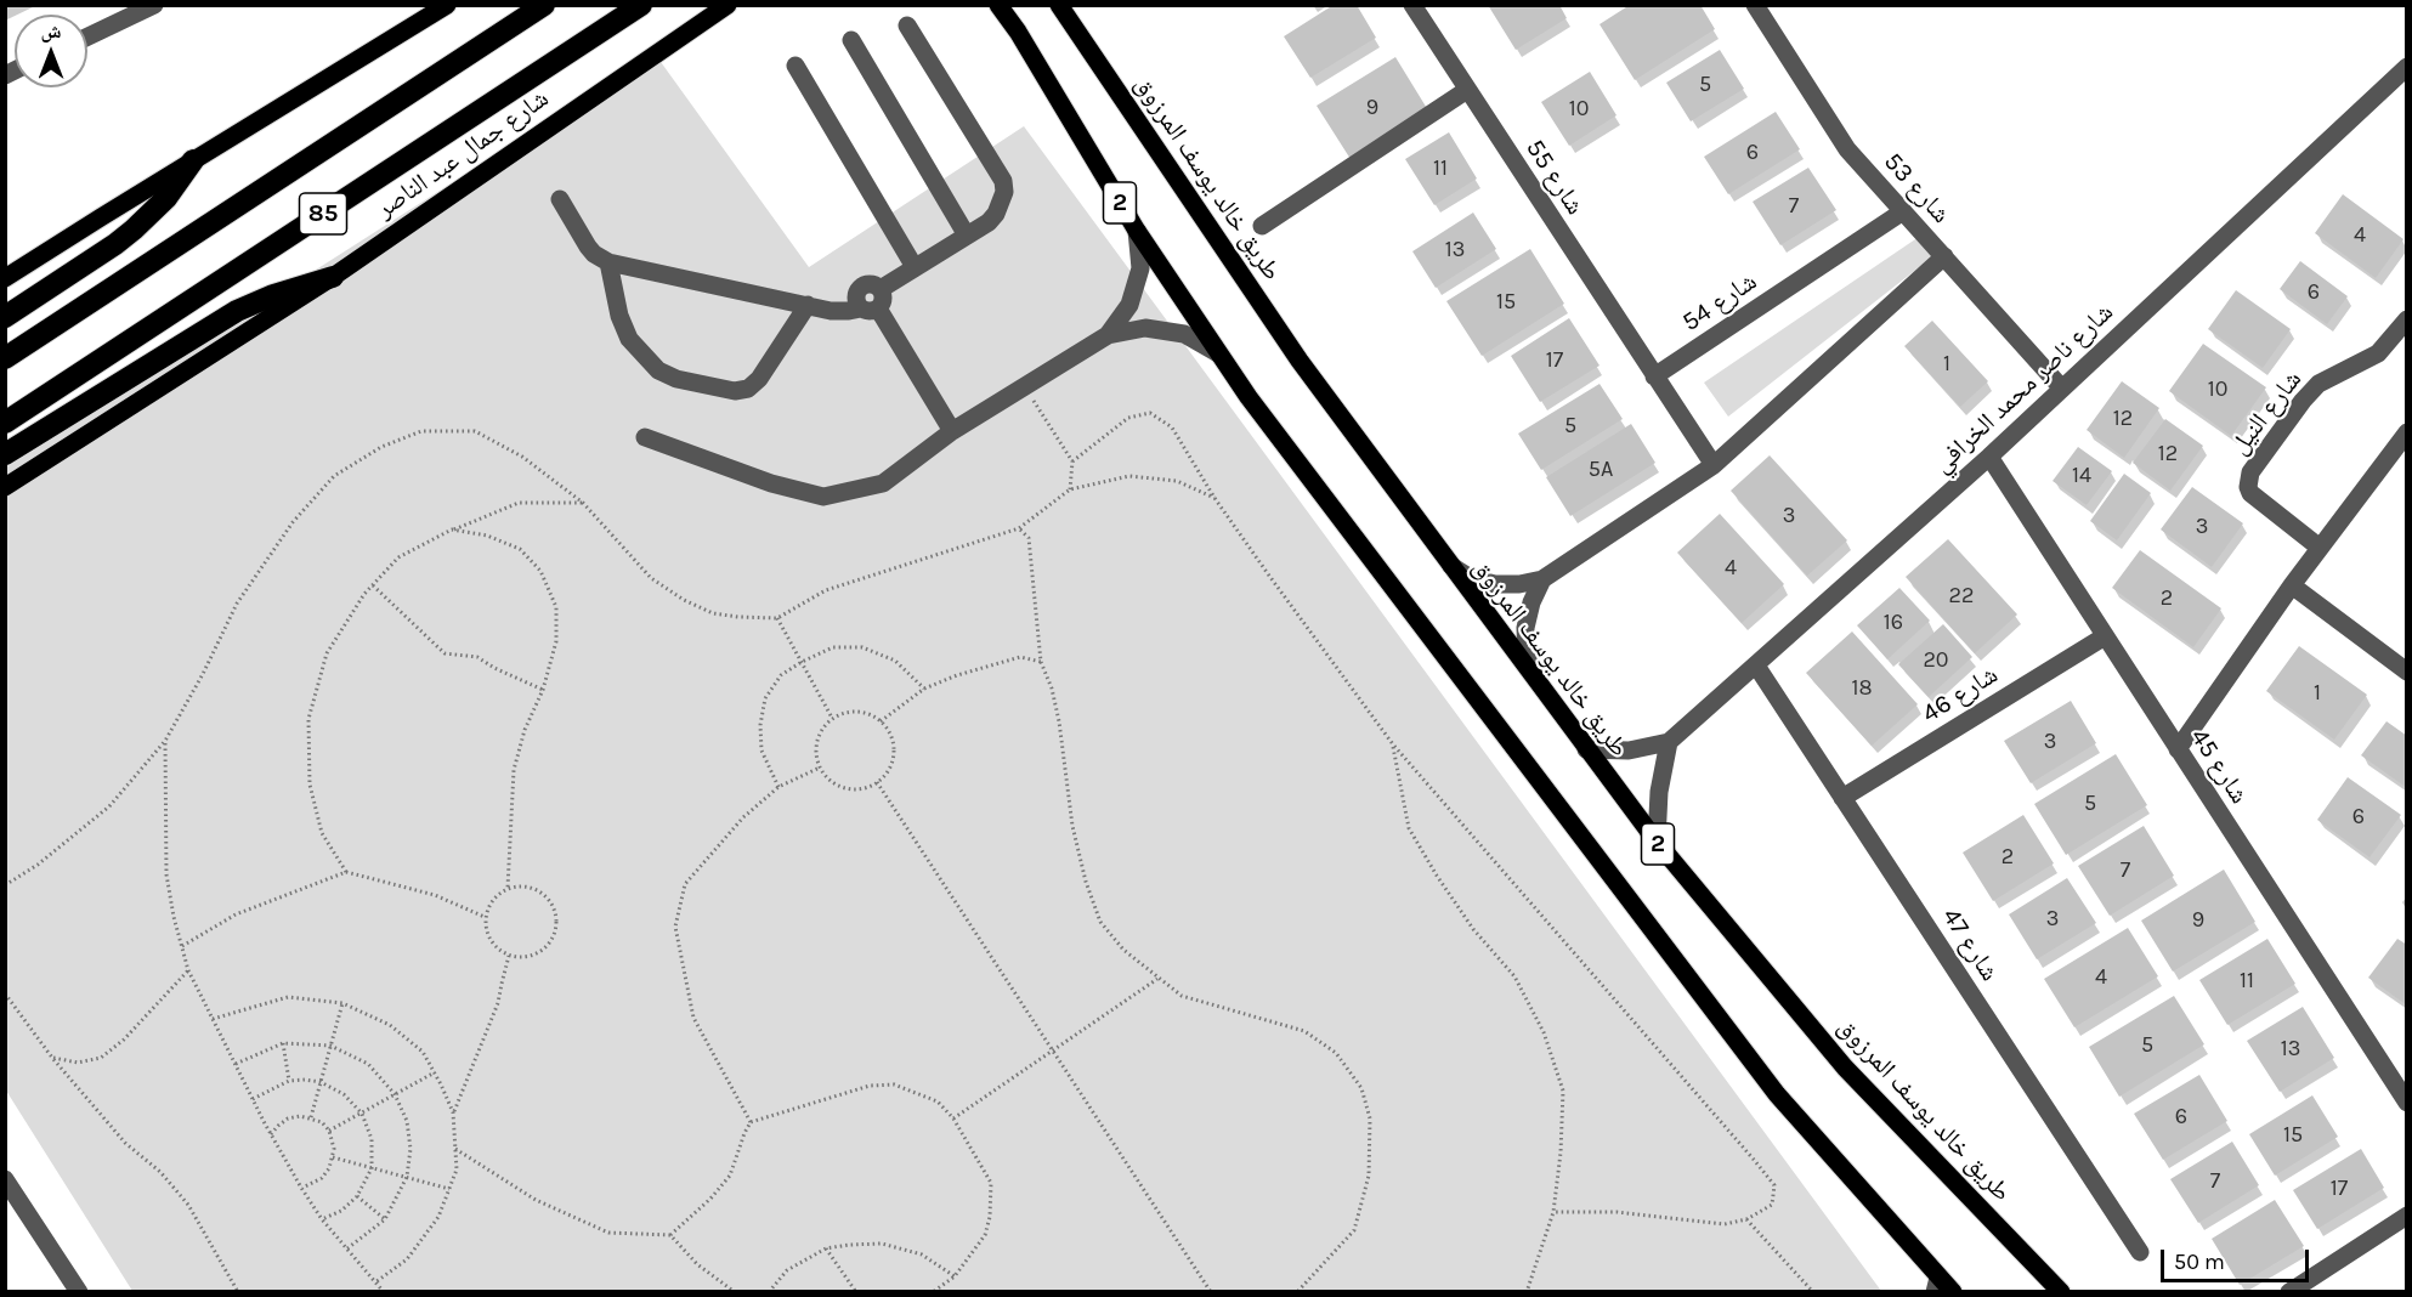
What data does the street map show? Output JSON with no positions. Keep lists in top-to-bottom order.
{
  "streets": {
    "highway": ["شارع جمال عبد الناصر", "85"],
    "main road": ["طريق خالد يوسف المرزوق", "2"],
    "street": [
      "شارع 55",
      "شارع 53",
      "شارع 54",
      "شارع ناصر محمد الخرافي",
      "شارع النيل",
      "شارع 46",
      "شارع 45",
      "شارع 47"
    ]
  },
  "crossings": [
    ["شارع 55", "شارع 54"],
    ["طريق خالد يوسف المرزوق", "شارع ناصر محمد الخرافي"],
    ["شارع 53", "شارع 54"],
    ["شارع 53", "شارع ناصر محمد الخرافي"],
    ["شارع ناصر محمد الخرافي", "شارع 45"],
    ["شارع ناصر محمد الخرافي", "شارع 47"],
    ["شارع 46", "شارع 45"],
    ["شارع 46", "شارع 47"]
  ],
  "house_numbers": [
    "5",
    "9",
    "10",
    "6",
    "11",
    "7",
    "4",
    "13",
    "6",
    "15",
    "17",
    "1",
    "10",
    "12",
    "5",
    "12",
    "5A",
    "14",
    "3",
    "3",
    "4",
    "22",
    "2",
    "16",
    "20",
    "18",
    "1",
    "3",
    "5",
    "6",
    "2",
    "7",
    "3",
    "9",
    "4",
    "11",
    "5",
    "13",
    "6",
    "15",
    "7",
    "17"
  ],
  "scale_bar": "50 m",
  "north": "top"
}
